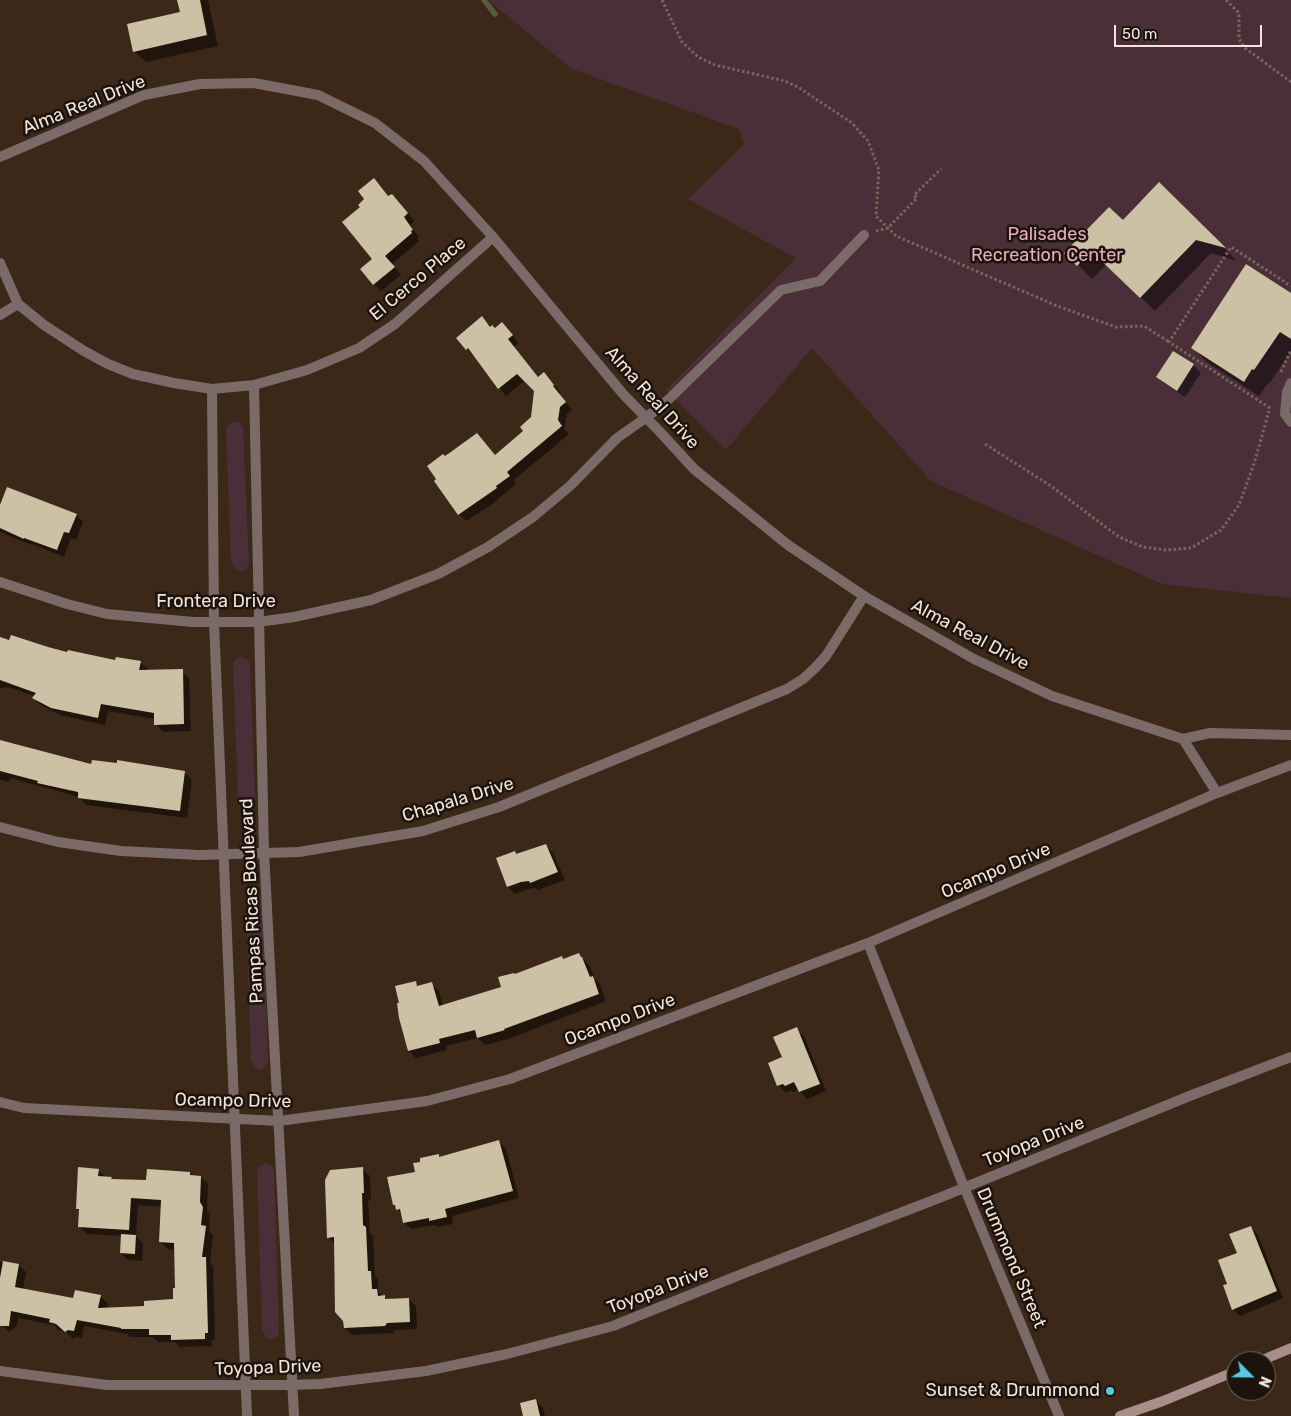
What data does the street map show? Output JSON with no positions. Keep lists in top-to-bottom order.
{
  "streets": {
    "street": [
      "Alma Real Drive",
      "El Cerco Place",
      "Frontera Drive",
      "Chapala Drive",
      "Ocampo Drive",
      "Pampas Ricas Boulevard",
      "Toyopa Drive",
      "Drummond Street"
    ]
  },
  "crossings": [
    ["Alma Real Drive", "El Cerco Place"],
    ["Alma Real Drive", "Frontera Drive"],
    ["Alma Real Drive", "Chapala Drive"],
    ["El Cerco Place", "Pampas Ricas Boulevard"],
    ["Frontera Drive", "Pampas Ricas Boulevard"],
    ["Chapala Drive", "Pampas Ricas Boulevard"],
    ["Ocampo Drive", "Pampas Ricas Boulevard"],
    ["Ocampo Drive", "Drummond Street"],
    ["Pampas Ricas Boulevard", "Toyopa Drive"],
    ["Toyopa Drive", "Drummond Street"]
  ],
  "parks": ["Palisades Recreation Center"],
  "places": ["Sunset & Drummond"],
  "scale_bar": "50 m",
  "north": "bottom right"
}
